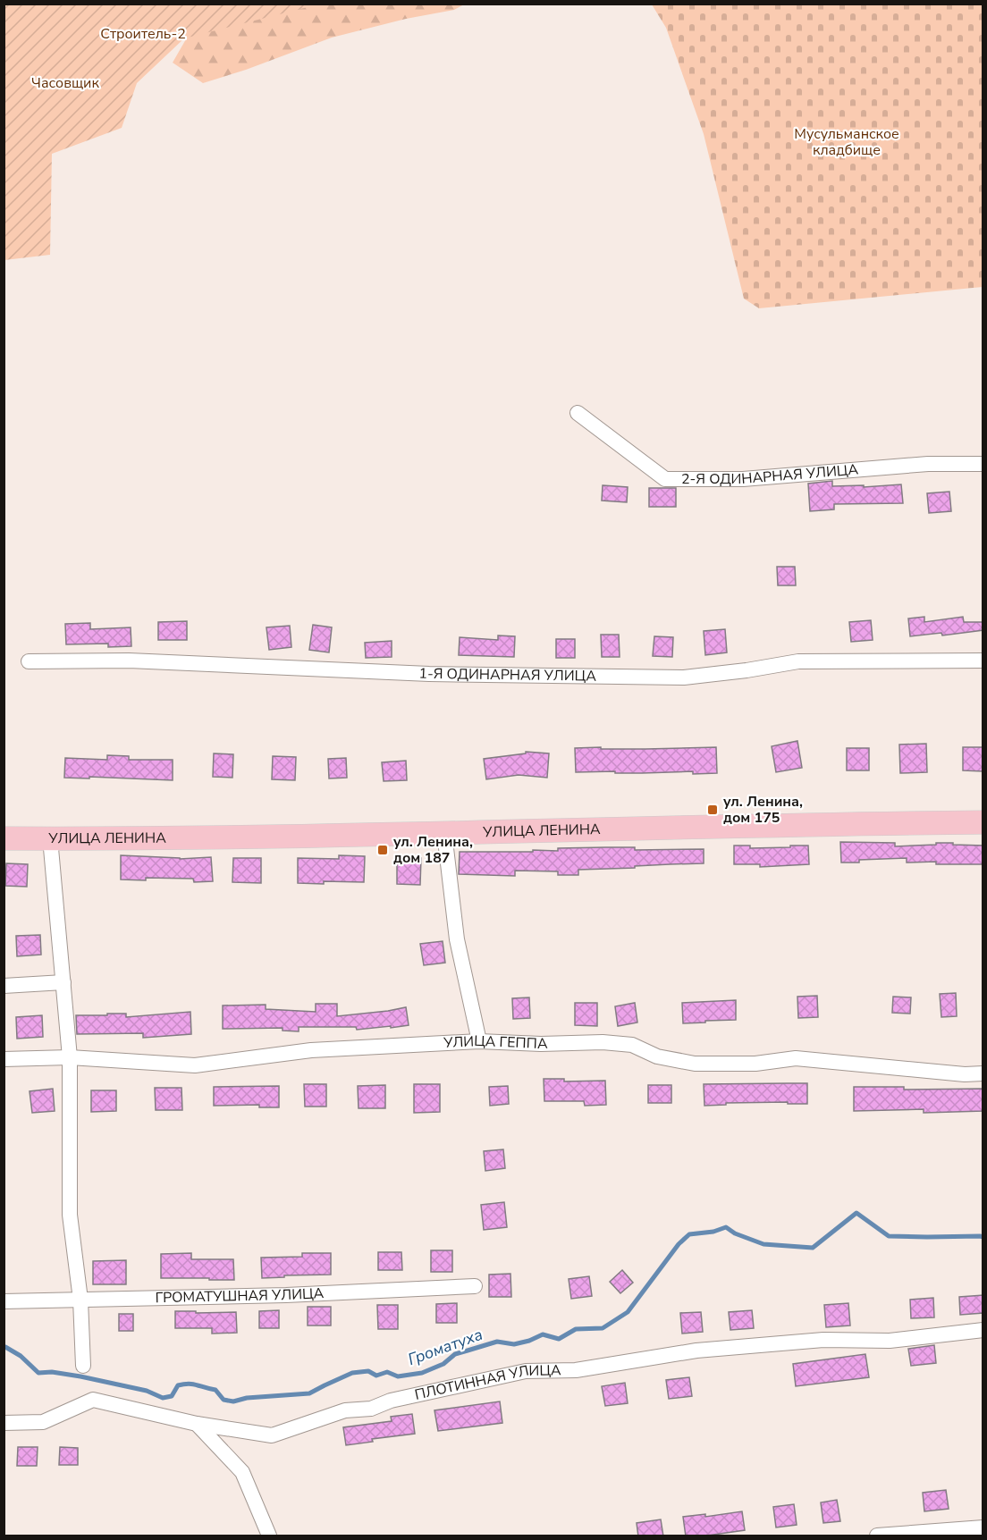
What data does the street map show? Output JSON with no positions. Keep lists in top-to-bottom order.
{
  "streets": {
    "main road": ["УЛИЦА ЛЕНИНА"],
    "street": [
      "2-Я ОДИНАРНАЯ УЛИЦА",
      "1-Я ОДИНАРНАЯ УЛИЦА",
      "УЛИЦА ГЕППА",
      "ГРОМАТУШНАЯ УЛИЦА",
      "ПЛОТИННАЯ УЛИЦА"
    ]
  },
  "water": ["Громатуха"],
  "parks": ["Строитель-2", "Часовщик", "Мусульманское кладбище"],
  "places": {
    "transit": ["ул. Ленина, дом 175", "ул. Ленина, дом 187"]
  }
}
